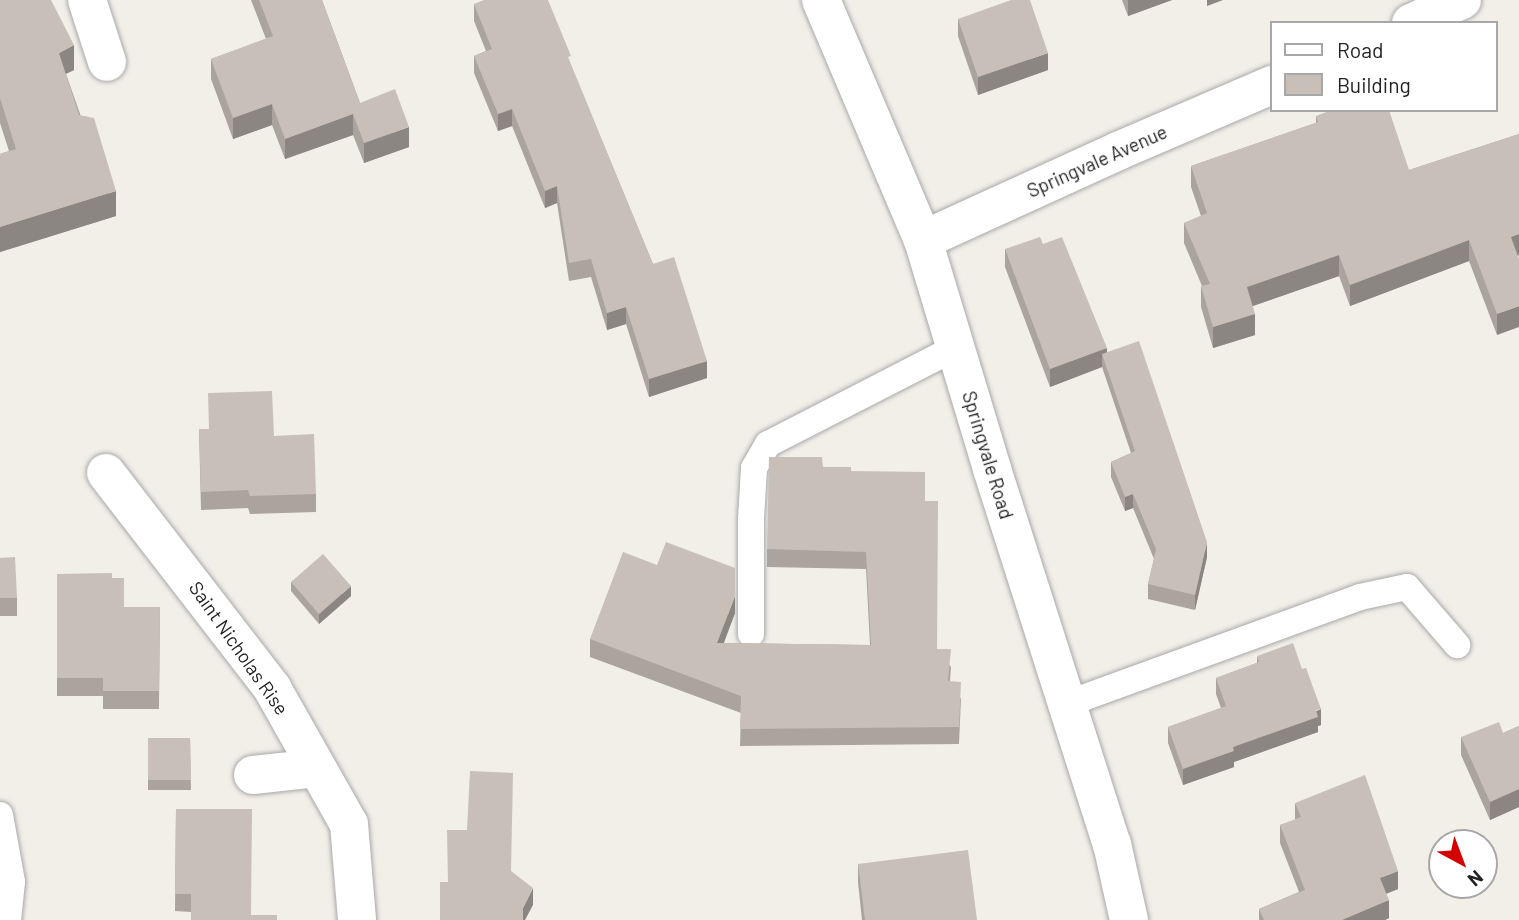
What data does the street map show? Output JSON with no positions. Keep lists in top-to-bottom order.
{
  "streets": {
    "street": ["Springvale Avenue", "Springvale Road", "Saint Nicholas Rise"]
  },
  "crossings": [
    ["Springvale Avenue", "Springvale Road"]
  ],
  "legend": ["Road", "Building"],
  "north": "bottom right"
}
